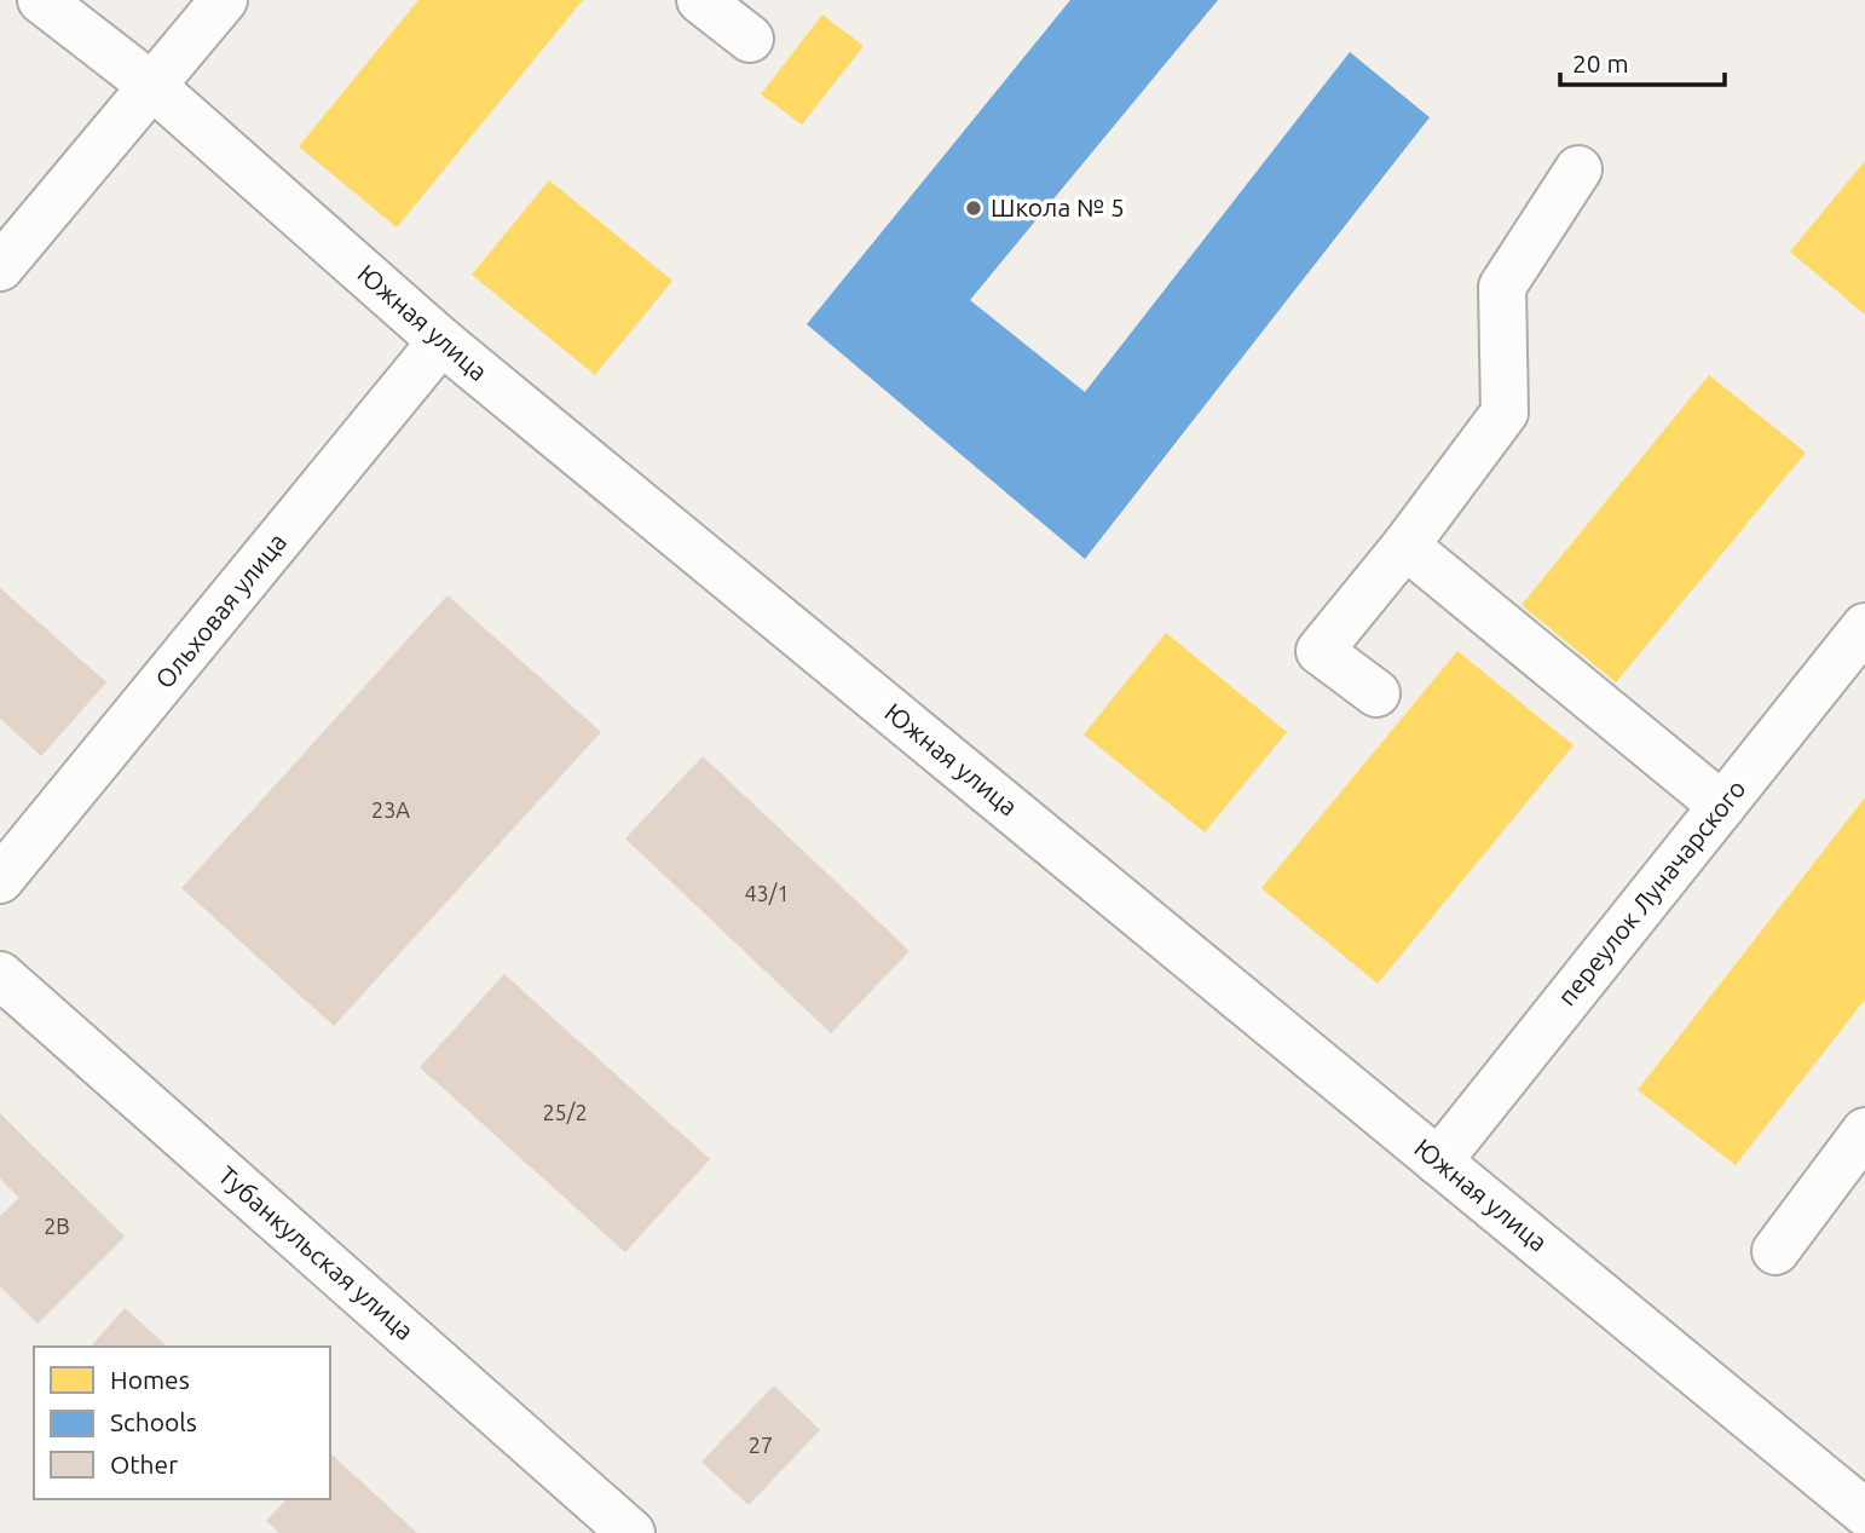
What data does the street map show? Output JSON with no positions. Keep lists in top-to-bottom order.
{
  "streets": {
    "street": [
      "Южная улица",
      "Ольховая улица",
      "переулок Луначарского",
      "Тубанкульская улица"
    ]
  },
  "crossings": [
    ["Южная улица", "Ольховая улица"],
    ["Южная улица", "переулок Луначарского"]
  ],
  "places": ["Школа № 5"],
  "house_numbers": [
    "23А",
    "43/1",
    "25/2",
    "2В",
    "27"
  ],
  "legend": ["Homes", "Schools", "Other"],
  "scale_bar": "20 m"
}
